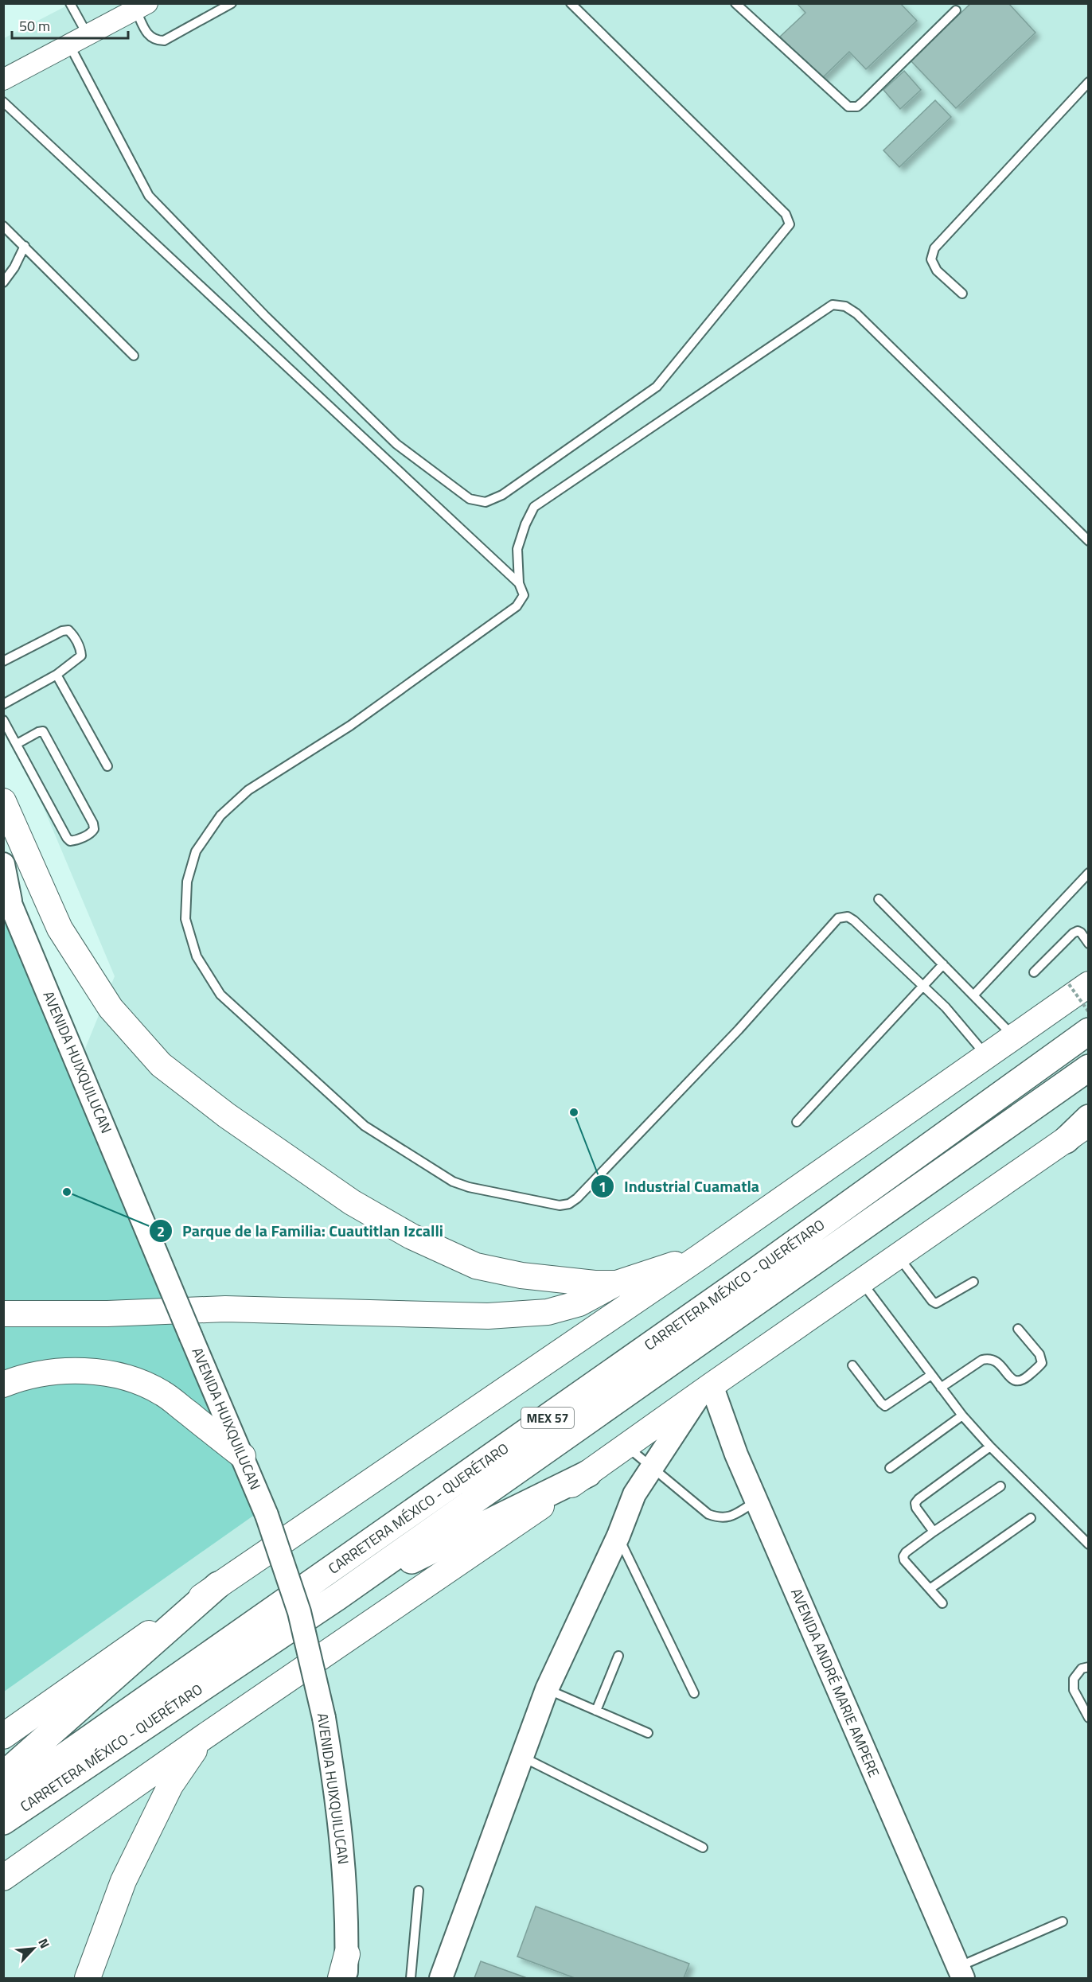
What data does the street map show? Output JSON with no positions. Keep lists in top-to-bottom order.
{
  "streets": {
    "highway": ["CARRETERA MÉXICO - QUERÉTARO", "MEX 57"],
    "main road": ["AVENIDA HUIXQUILUCAN", "AVENIDA ANDRÉ MARIE AMPERE"]
  },
  "places": ["Industrial Cuamatla", "Parque de la Familia: Cuautitlan Izcalli"],
  "scale_bar": "50 m",
  "north": "top right"
}
